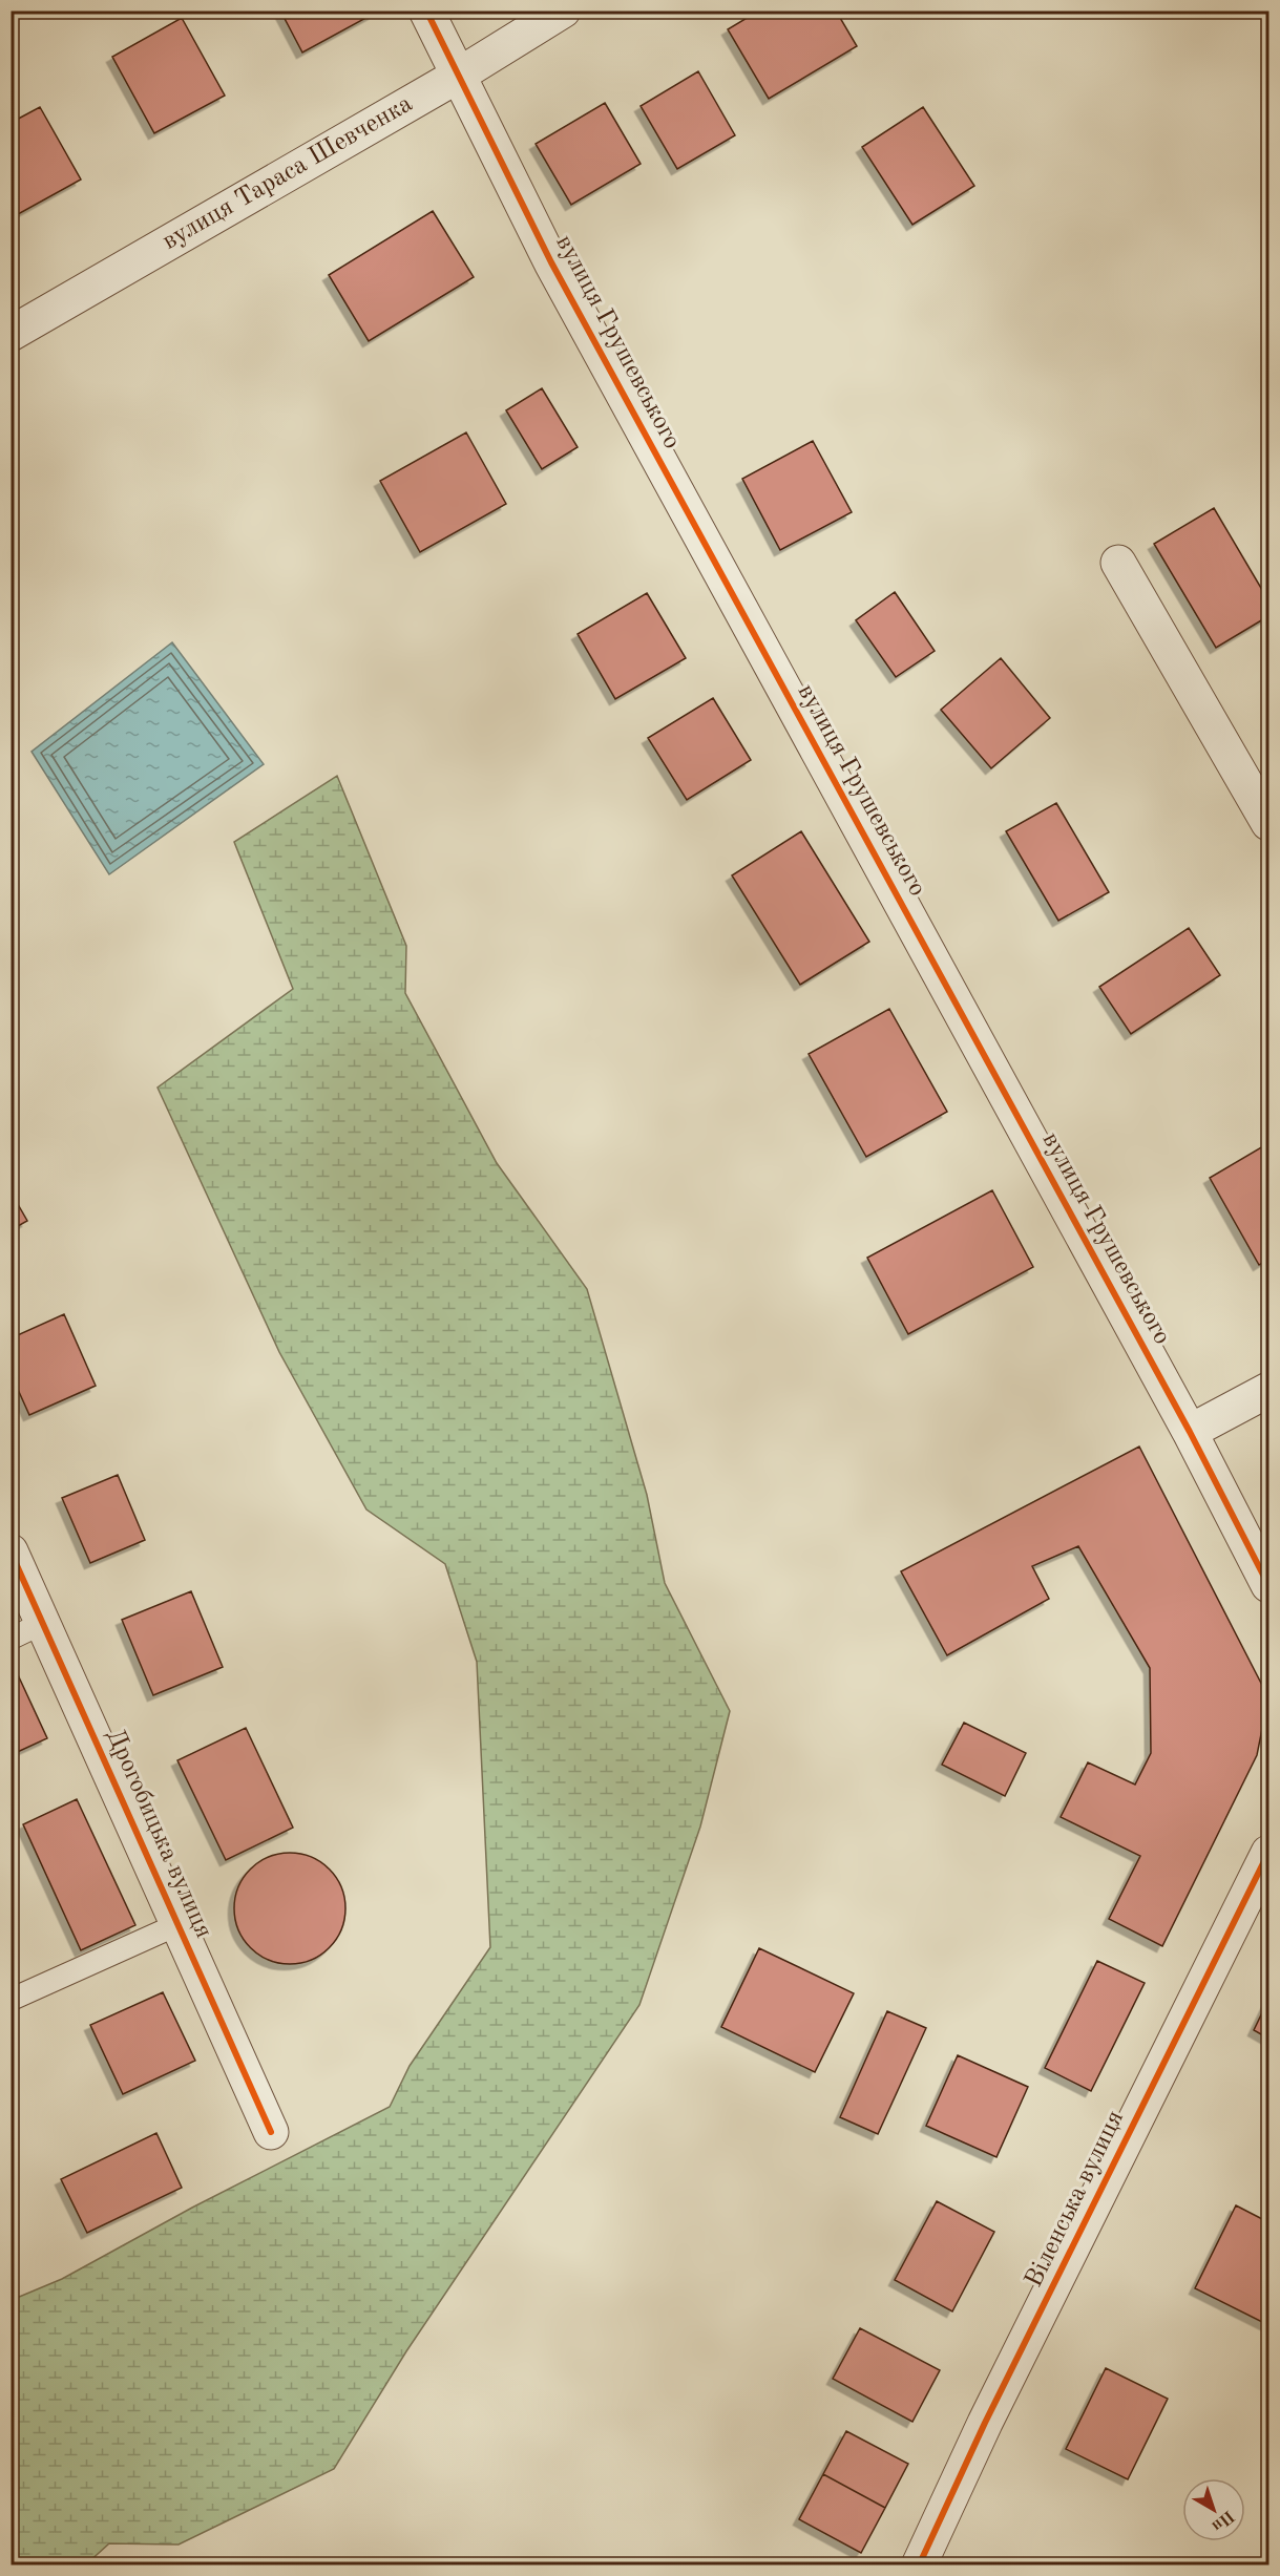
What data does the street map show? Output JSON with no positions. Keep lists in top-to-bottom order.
{
  "streets": {
    "street": [
      "вулиця Тараса Шевченка",
      "вулиця Грушевського",
      "Дрогобицька вулиця",
      "Віленська вулиця"
    ]
  },
  "crossings": [
    ["вулиця Тараса Шевченка", "вулиця Грушевського"]
  ],
  "north": "bottom right"
}
